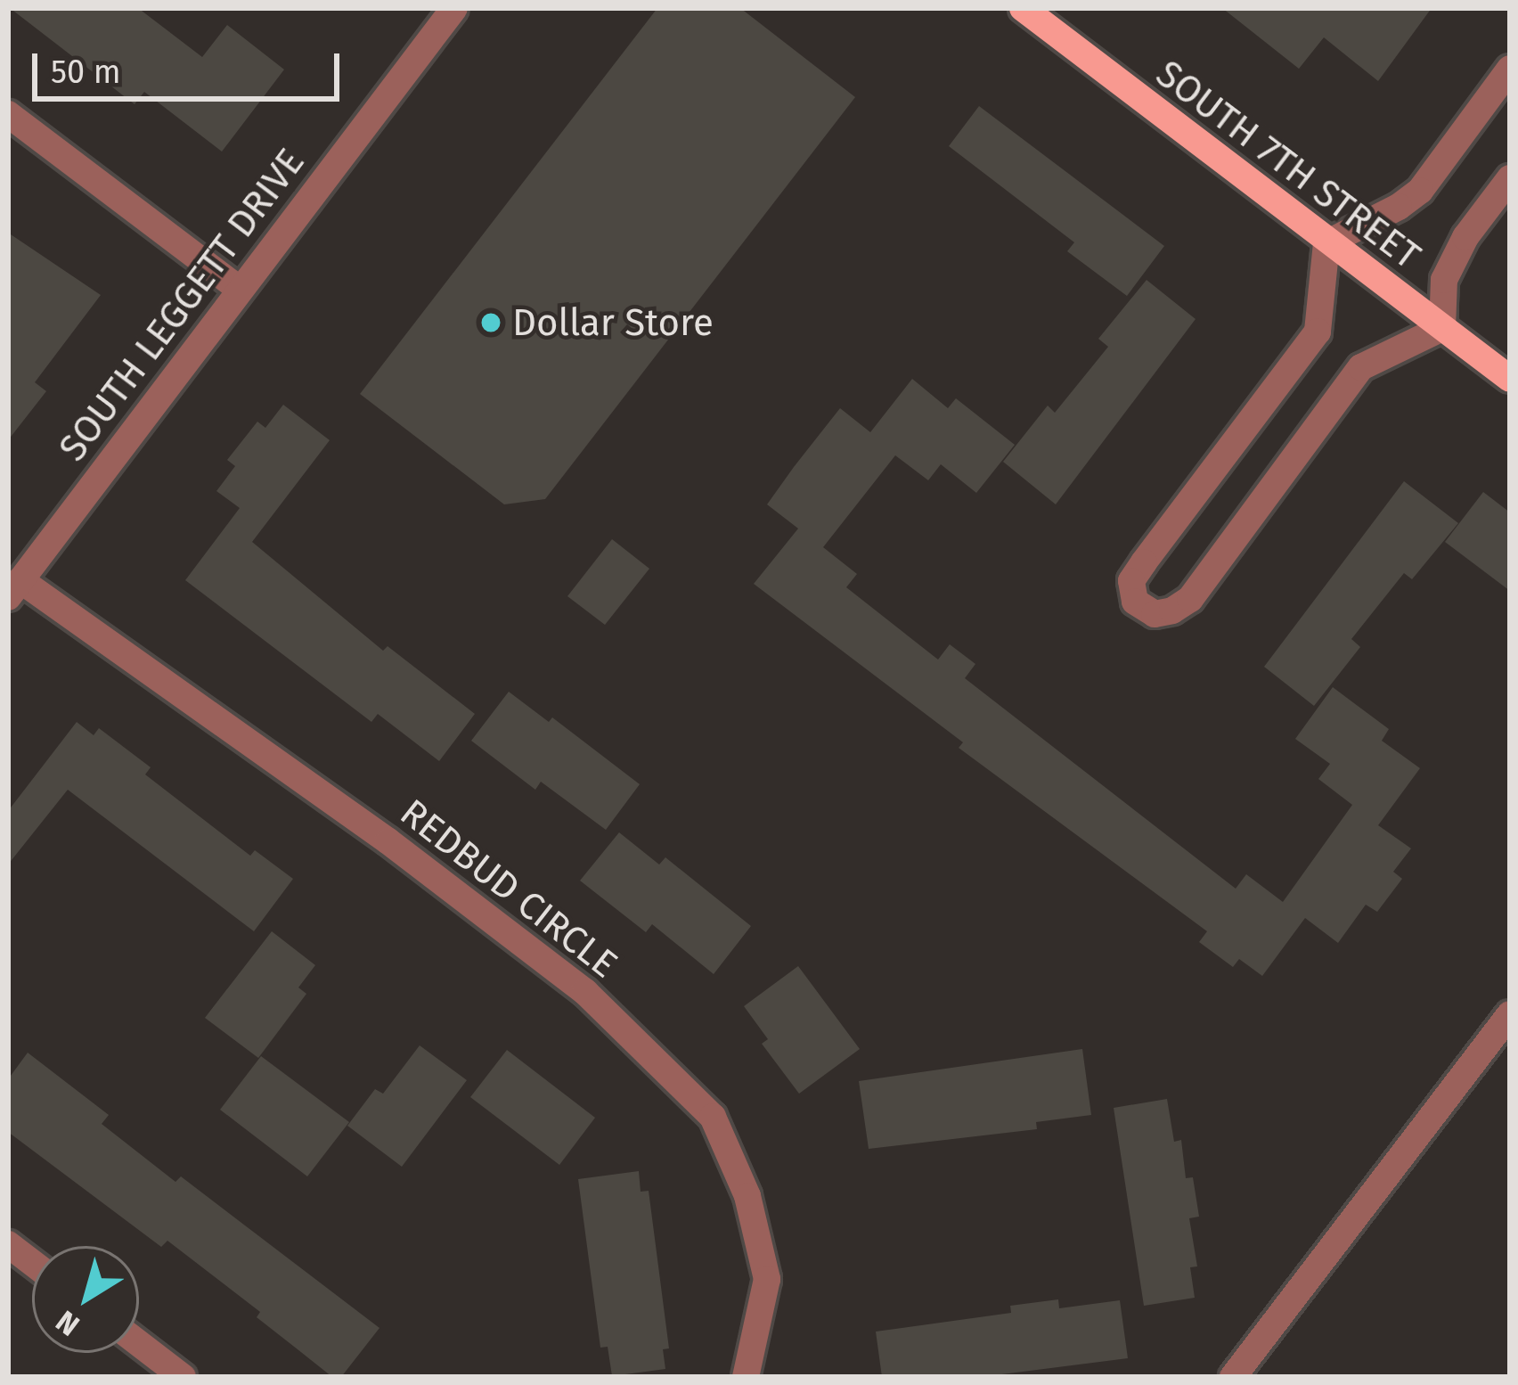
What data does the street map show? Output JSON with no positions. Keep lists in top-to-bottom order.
{
  "streets": {
    "main road": ["SOUTH 7TH STREET"],
    "street": ["SOUTH LEGGETT DRIVE", "REDBUD CIRCLE"]
  },
  "crossings": [
    ["SOUTH LEGGETT DRIVE", "REDBUD CIRCLE"]
  ],
  "places": ["Dollar Store"],
  "scale_bar": "50 m",
  "north": "bottom left"
}
